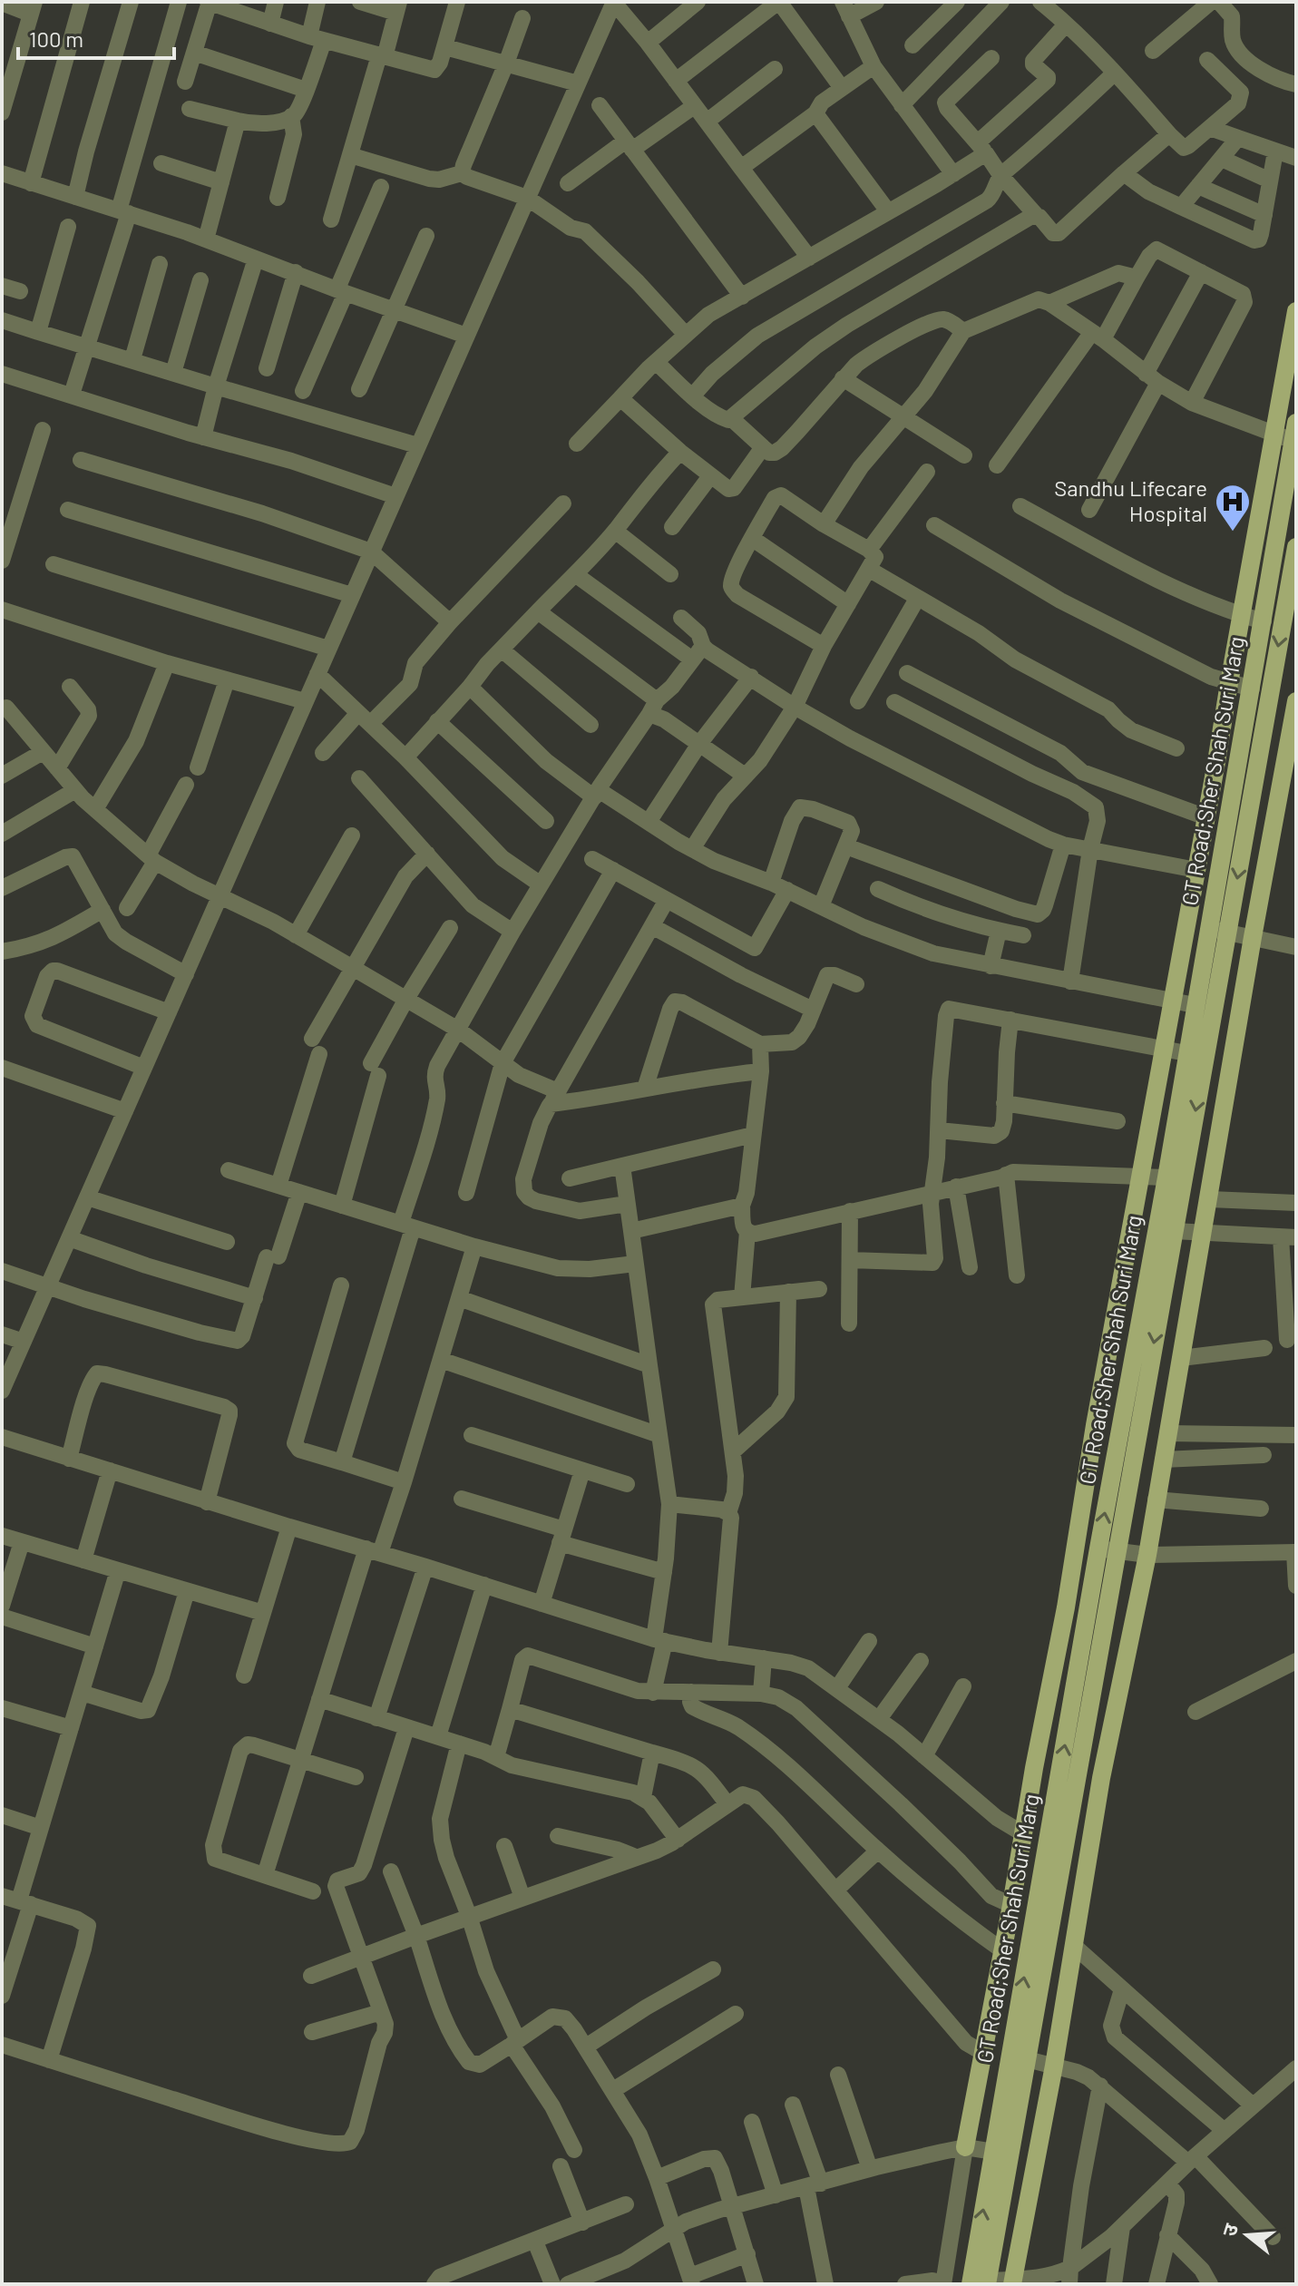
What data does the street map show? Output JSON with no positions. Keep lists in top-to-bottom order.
{
  "streets": {
    "main road": ["GT Road;Sher Shah Suri Marg"]
  },
  "places": {
    "hospital": ["Sandhu Lifecare Hospital"]
  },
  "scale_bar": "100 m",
  "north": "left"
}
